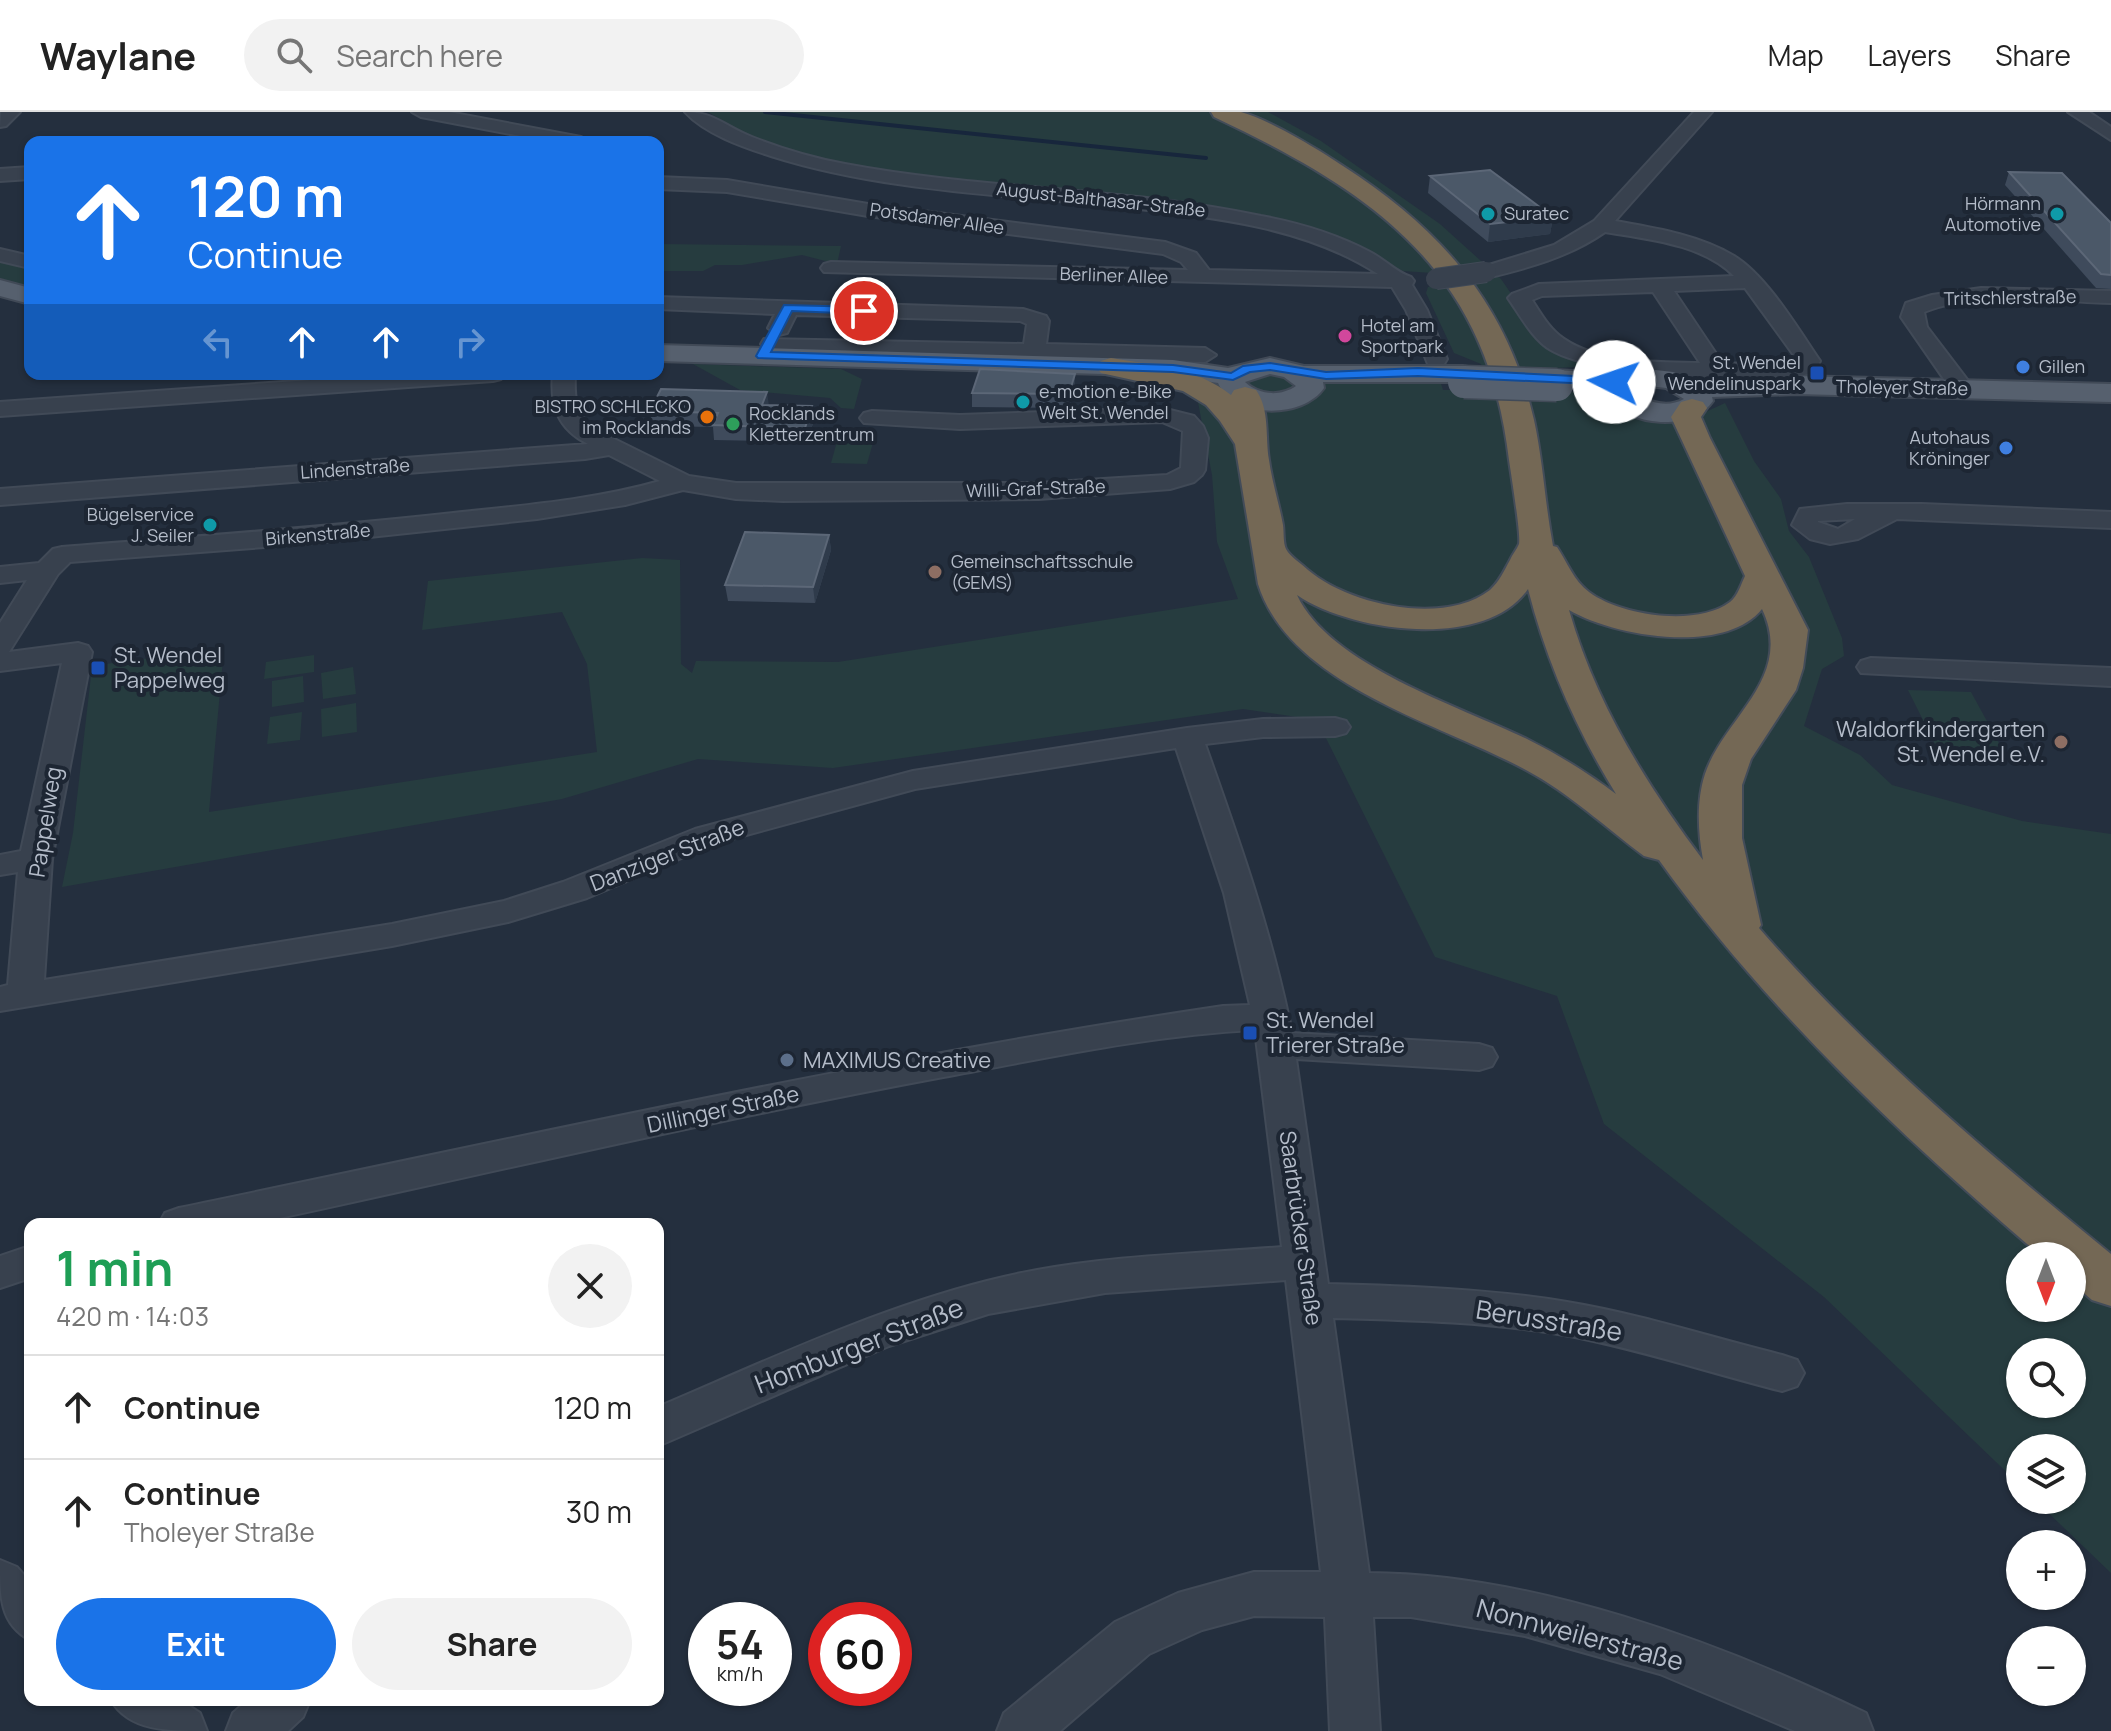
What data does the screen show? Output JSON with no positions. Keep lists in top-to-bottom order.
{
  "streets": {
    "main road": ["Tholeyer Straße"],
    "street": [
      "August-Balthasar-Straße",
      "Potsdamer Allee",
      "Berliner Allee",
      "Tritschlerstraße",
      "Lindenstraße",
      "Willi-Graf-Straße",
      "Birkenstraße",
      "Pappelweg",
      "Danziger Straße",
      "Dillinger Straße",
      "Saarbrücker Straße",
      "Berusstraße",
      "Homburger Straße",
      "Nonnweilerstraße"
    ]
  },
  "crossings": [
    ["August-Balthasar-Straße", "Berliner Allee"],
    ["Potsdamer Allee", "Berliner Allee"],
    ["Tritschlerstraße", "Tholeyer Straße"],
    ["Lindenstraße", "Willi-Graf-Straße"],
    ["Willi-Graf-Straße", "Birkenstraße"],
    ["Pappelweg", "Danziger Straße"],
    ["Danziger Straße", "Saarbrücker Straße"],
    ["Dillinger Straße", "Saarbrücker Straße"],
    ["Saarbrücker Straße", "Berusstraße"],
    ["Saarbrücker Straße", "Homburger Straße"],
    ["Saarbrücker Straße", "Nonnweilerstraße"],
    ["Berusstraße", "Homburger Straße"]
  ],
  "places": {
    "other": [
      "Suratec",
      "Hörmann Automotive",
      "Hotel am Sportpark",
      "Gillen",
      "e-motion e-Bike Welt St. Wendel",
      "BISTRO SCHLECKO im Rocklands",
      "Rocklands Kletterzentrum",
      "Autohaus Kröninger",
      "Bügelservice J. Seiler",
      "Gemeinschaftsschule (GEMS)",
      "Waldorfkindergarten St. Wendel e.V.",
      "MAXIMUS Creative"
    ],
    "transit": ["St. Wendel Wendelinuspark", "St. Wendel Pappelweg", "St. Wendel Trierer Straße"]
  },
  "north": "bottom",
  "page": {
    "header": "Waylane",
    "search": "Search here",
    "nav": ["Map", "Layers", "Share"],
    "turn": ["120 m", "Continue"],
    "heading": ["1 min", "420 m · 14:03"],
    "map_buttons": ["+", "−"],
    "list": [
      {
        "name": "Continue",
        "value": "120 m"
      },
      {
        "name": "Continue",
        "note": "Tholeyer Straße",
        "value": "30 m"
      }
    ],
    "buttons": ["Exit", "Share"],
    "speed": "54 km/h",
    "limit": "60"
  }
}
